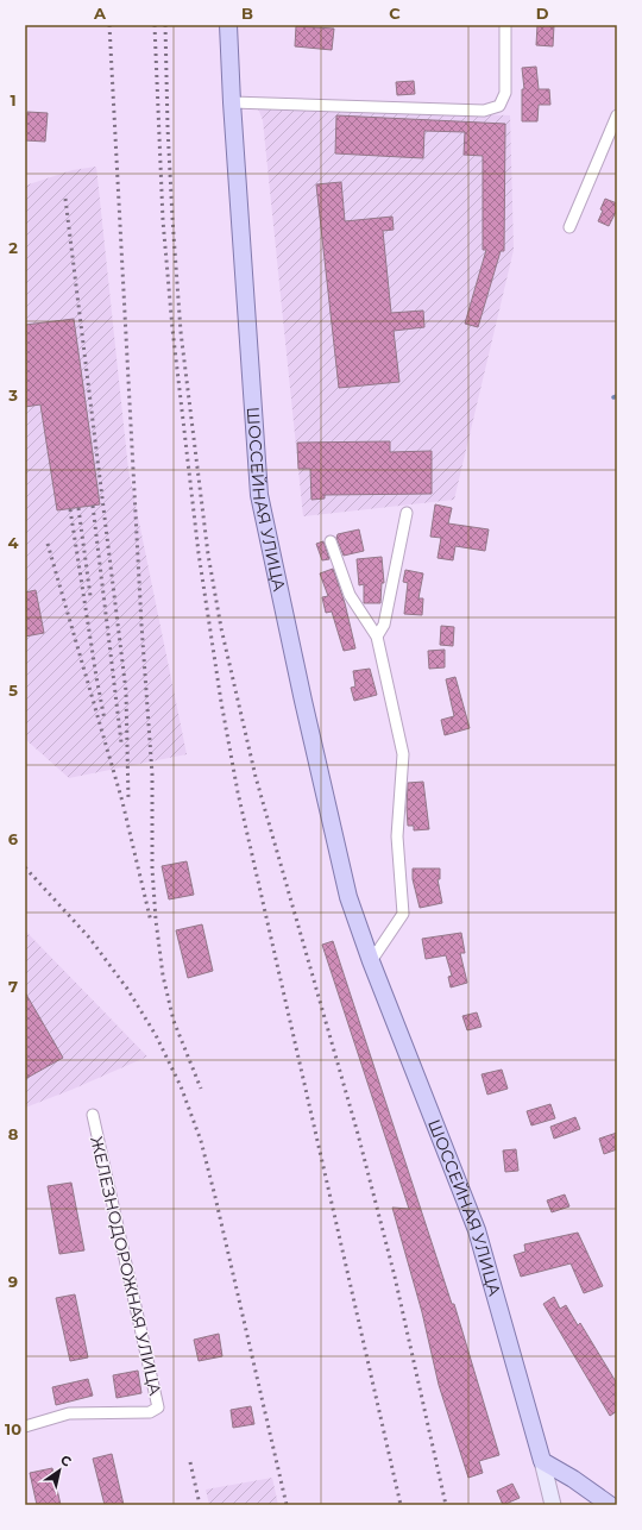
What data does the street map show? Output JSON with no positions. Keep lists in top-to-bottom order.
{
  "streets": {
    "main road": ["ШОССЕЙНАЯ УЛИЦА"],
    "street": ["ЖЕЛЕЗНОДОРОЖНАЯ УЛИЦА"]
  },
  "north": "top right",
  "grid": {
    "columns": [
      "A",
      "B",
      "C",
      "D"
    ],
    "rows": [
      "1",
      "2",
      "3",
      "4",
      "5",
      "6",
      "7",
      "8",
      "9",
      "10"
    ]
  }
}
